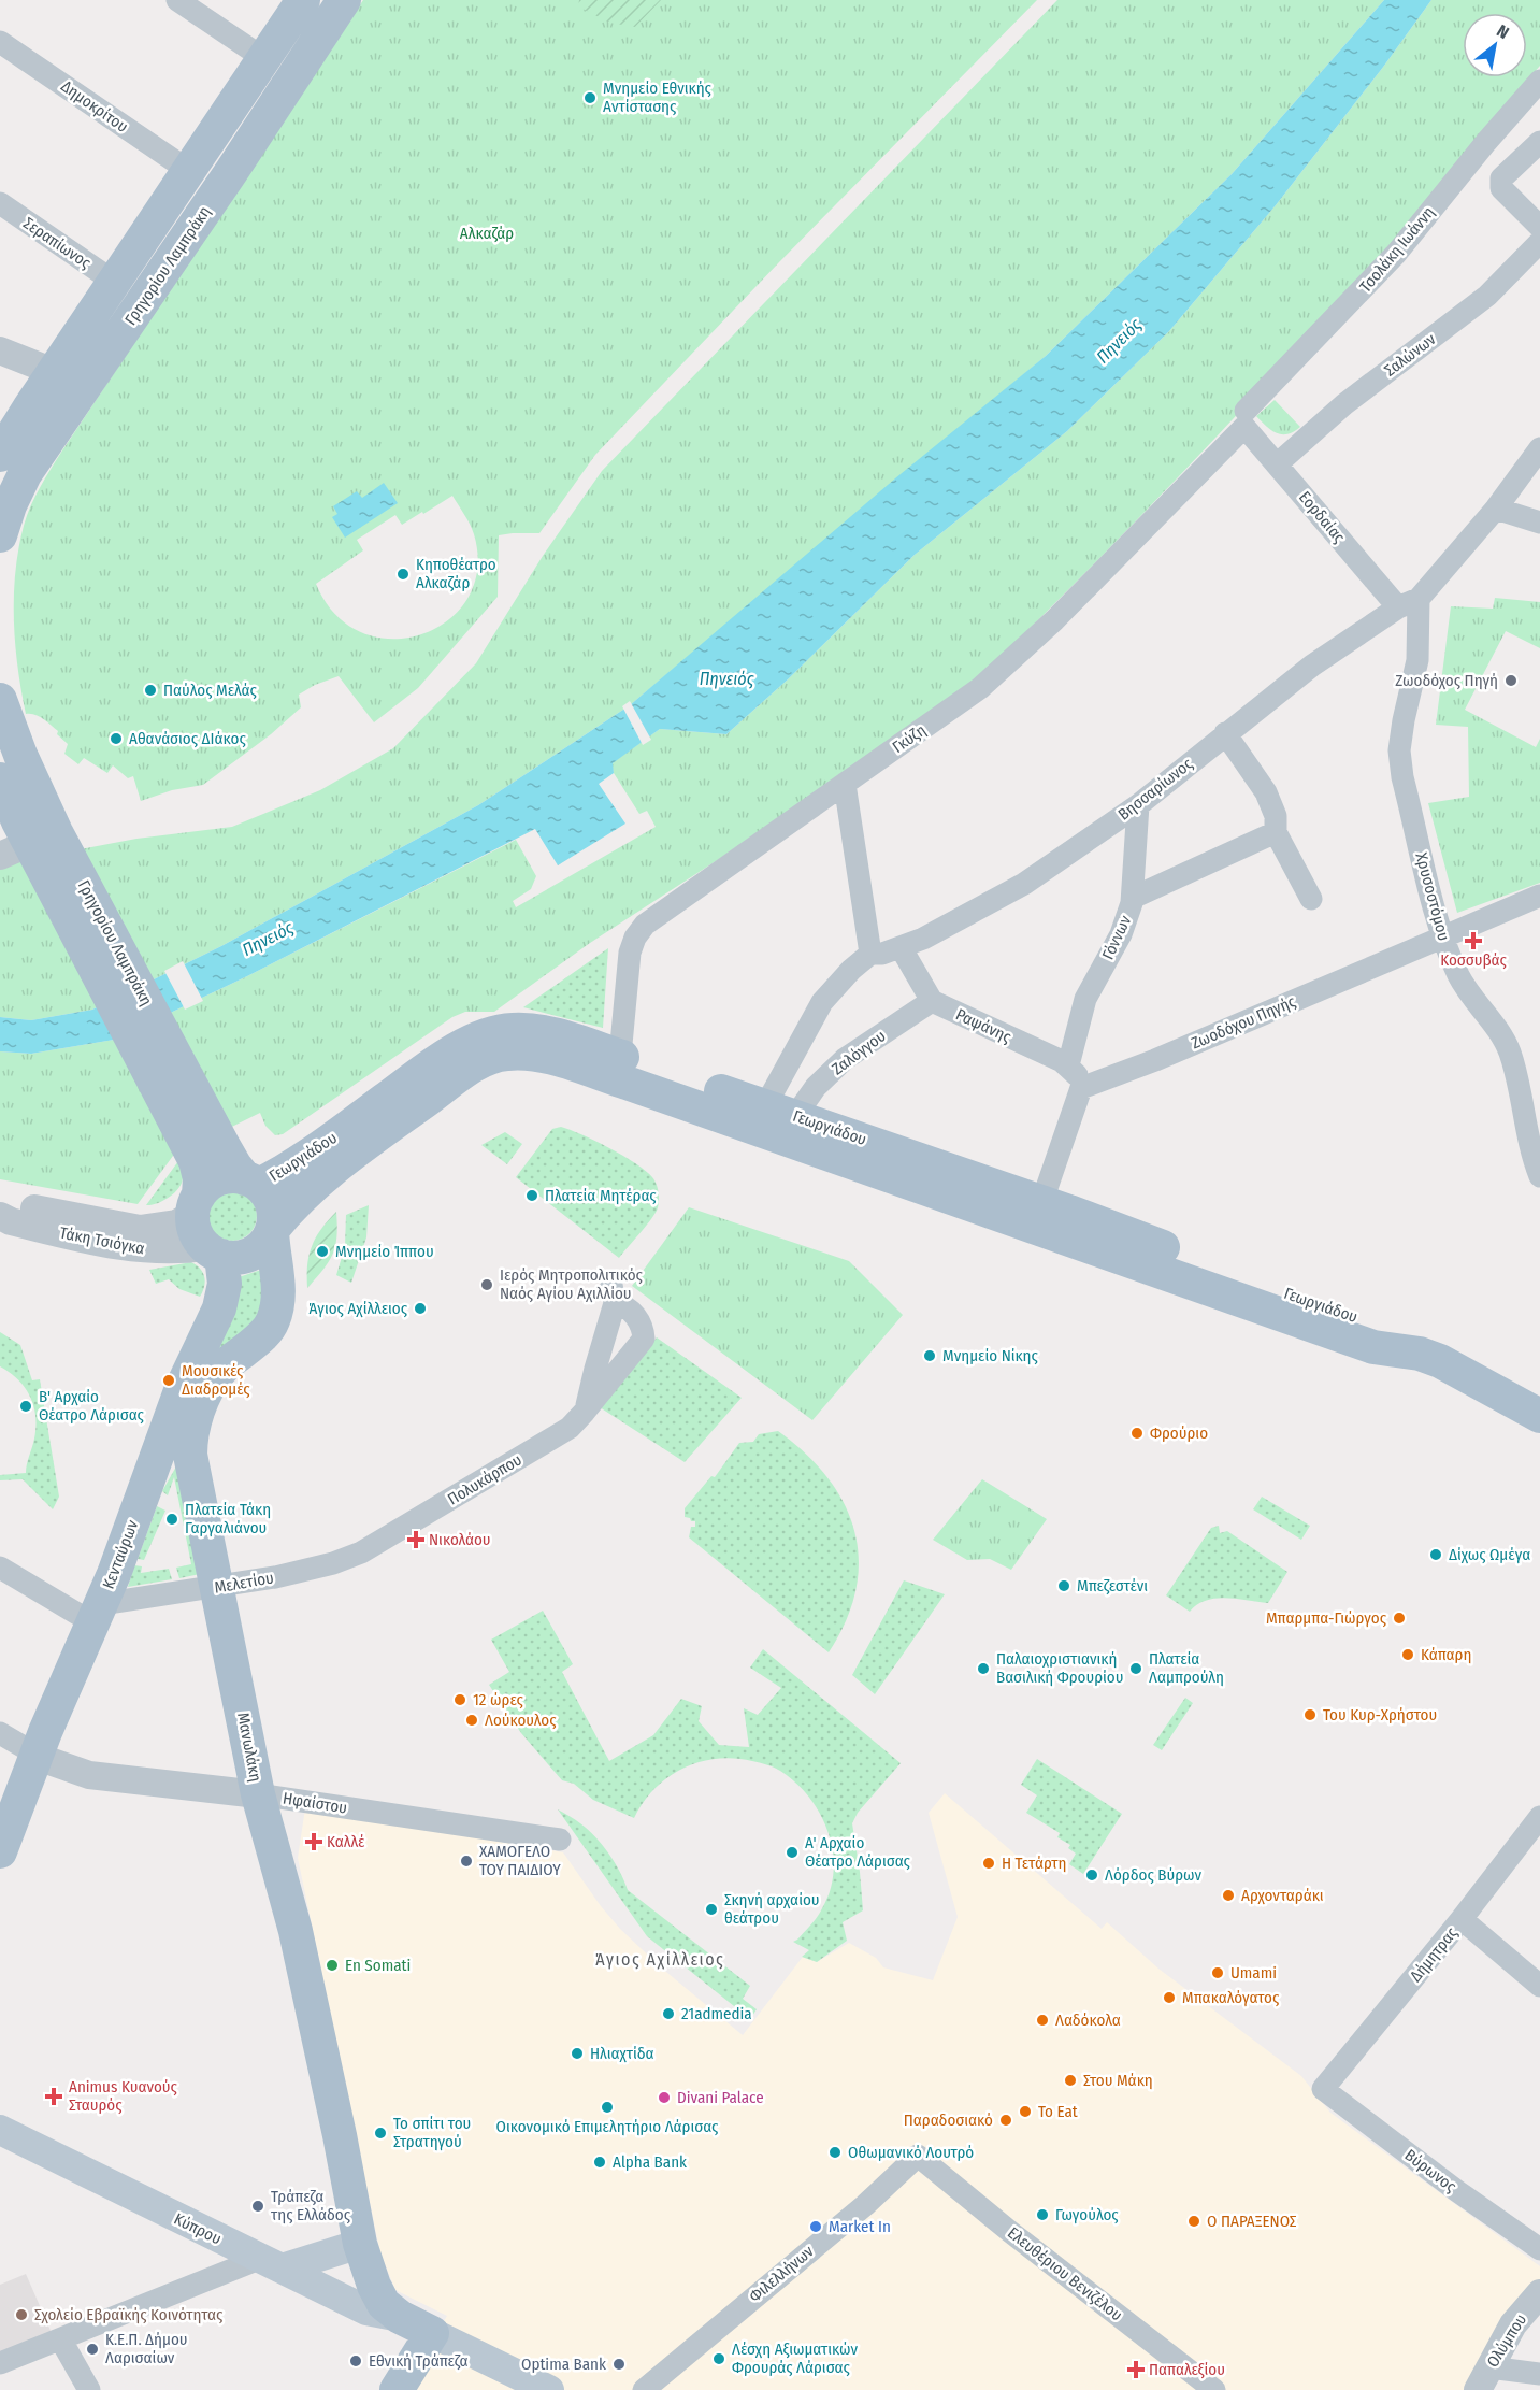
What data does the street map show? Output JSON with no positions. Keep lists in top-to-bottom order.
{
  "streets": {
    "main road": [
      "Γρηγορίου Λαμπράκη",
      "Γεωργιάδου",
      "Κενταύρων",
      "Μανωλάκη",
      "Κύπρου"
    ],
    "street": [
      "Δημοκρίτου",
      "Σεραπίωνος",
      "Τσολάκη Ιωάννη",
      "Σαλώνων",
      "Εορδαίας",
      "Γκύζη",
      "Βησσαρίωνος",
      "Χρυσοστόμου",
      "Γόννων",
      "Ζωοδόχου Πηγής",
      "Ραψάνης",
      "Ζαλόγγου",
      "Τάκη Τσιόγκα",
      "Πολυκάρπου",
      "Μελετίου",
      "Ηφαίστου",
      "Δήμητρας",
      "Βύρωνος",
      "Φιλελλήνων",
      "Ελευθέριου Βενιζέλου",
      "Ολύμπου"
    ]
  },
  "crossings": [
    ["Τσολάκη Ιωάννη", "Εορδαίας"],
    ["Τσολάκη Ιωάννη", "Γκύζη"],
    ["Γρηγορίου Λαμπράκη", "Γεωργιάδου"],
    ["Γρηγορίου Λαμπράκη", "Τάκη Τσιόγκα"],
    ["Γρηγορίου Λαμπράκη", "Κενταύρων"],
    ["Γρηγορίου Λαμπράκη", "Μανωλάκη"],
    ["Σαλώνων", "Εορδαίας"],
    ["Εορδαίας", "Γκύζη"],
    ["Εορδαίας", "Βησσαρίωνος"],
    ["Εορδαίας", "Χρυσοστόμου"],
    ["Γκύζη", "Γεωργιάδου"],
    ["Βησσαρίωνος", "Χρυσοστόμου"],
    ["Βησσαρίωνος", "Γόννων"],
    ["Βησσαρίωνος", "Ζαλόγγου"],
    ["Βησσαρίωνος", "Γεωργιάδου"],
    ["Χρυσοστόμου", "Ζωοδόχου Πηγής"],
    ["Γόννων", "Ραψάνης"],
    ["Ραψάνης", "Ζαλόγγου"],
    ["Ζαλόγγου", "Γεωργιάδου"],
    ["Γεωργιάδου", "Τάκη Τσιόγκα"],
    ["Γεωργιάδου", "Κενταύρων"],
    ["Γεωργιάδου", "Μανωλάκη"],
    ["Τάκη Τσιόγκα", "Κενταύρων"],
    ["Τάκη Τσιόγκα", "Μανωλάκη"],
    ["Πολυκάρπου", "Μελετίου"],
    ["Κενταύρων", "Μελετίου"],
    ["Κενταύρων", "Μανωλάκη"],
    ["Κενταύρων", "Ηφαίστου"],
    ["Μελετίου", "Μανωλάκη"],
    ["Μανωλάκη", "Ηφαίστου"],
    ["Μανωλάκη", "Κύπρου"],
    ["Δήμητρας", "Βύρωνος"],
    ["Φιλελλήνων", "Ελευθέριου Βενιζέλου"]
  ],
  "districts": ["Άγιος Αχίλλειος"],
  "water": ["Πηνειός"],
  "parks": ["Αλκαζάρ"],
  "places": {
    "other": [
      "Μνημείο Εθνικής Αντίστασης",
      "Κηποθέατρο Αλκαζάρ",
      "Ζωοδόχος Πηγή",
      "Παύλος Μελάς",
      "Αθανάσιος ΔΙάκος",
      "Πλατεία Μητέρας",
      "Μνημείο Ίππου",
      "Ιερός Μητροπολιτικός Ναός Αγίου Αχιλλίου",
      "Άγιος Αχίλλειος",
      "Μνημείο Νίκης",
      "Μουσικές Διαδρομές",
      "Β' Αρχαίο Θέατρο Λάρισας",
      "Φρούριο",
      "Πλατεία Τάκη Γαργαλιάνου",
      "Δίχως Ωμέγα",
      "Μπεζεστένι",
      "Μπαρμπα-Γιώργος",
      "Κάπαρη",
      "Παλαιοχριστιανική Βασιλική Φρουρίου",
      "Πλατεία Λαμπρούλη",
      "12 ώρες",
      "Του Κυρ-Χρήστου",
      "Λούκουλος",
      "Α' Αρχαίο Θέατρο Λάρισας",
      "ΧΑΜΟΓΕΛΟ ΤΟΥ ΠΑΙΔΙΟΥ",
      "Η Τετάρτη",
      "Λόρδος Βύρων",
      "Αρχονταράκι",
      "Σκηνή αρχαίου θεάτρου",
      "En Somati",
      "Umami",
      "Μπακαλόγατος",
      "21admedia",
      "Λαδόκολα",
      "Ηλιαχτίδα",
      "Στου Μάκη",
      "Divani Palace",
      "Οικονομικό Επιμελητήριο Λάρισας",
      "To Eat",
      "Παραδοσιακό",
      "Το σπίτι του Στρατηγού",
      "Οθωμανικό Λουτρό",
      "Alpha Bank",
      "Τράπεζα της Ελλάδος",
      "Γωγούλος",
      "Ο ΠΑΡΑΞΕΝΟΣ",
      "Market In",
      "Σχολείο Εβραϊκής Κοινότητας",
      "Κ.Ε.Π. Δήμου Λαρισαίων",
      "Λέσχη Αξιωματικών Φρουράς Λάρισας",
      "Εθνική Τράπεζα",
      "Optima Bank"
    ],
    "health": [
      "Κοσσυβάς",
      "Νικολάου",
      "Καλλέ",
      "Animus Κυανούς Σταυρός",
      "Παπαλεξίου"
    ]
  },
  "north": "top right"
}
